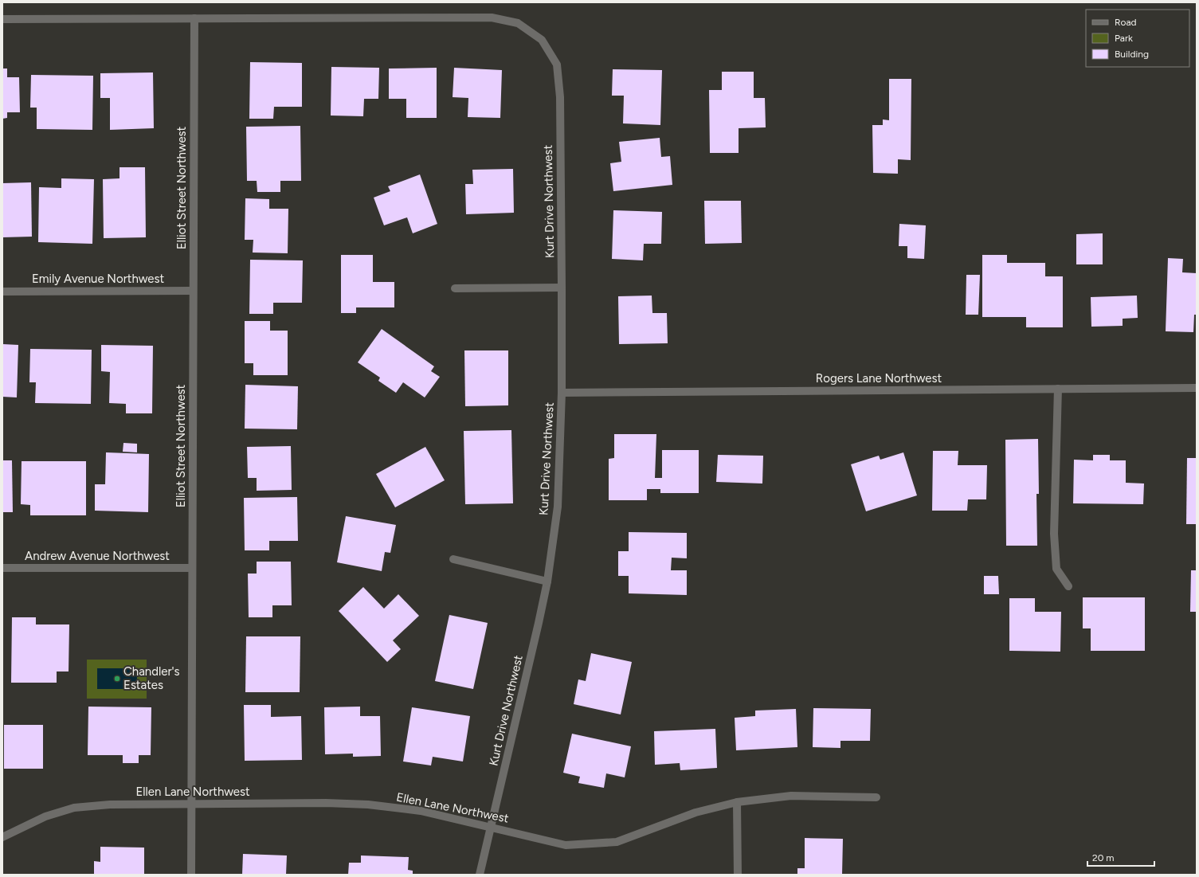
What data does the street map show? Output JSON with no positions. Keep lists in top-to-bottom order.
{
  "streets": {
    "street": [
      "Elliot Street Northwest",
      "Kurt Drive Northwest",
      "Emily Avenue Northwest",
      "Rogers Lane Northwest",
      "Andrew Avenue Northwest",
      "Ellen Lane Northwest"
    ]
  },
  "crossings": [
    ["Elliot Street Northwest", "Kurt Drive Northwest"],
    ["Elliot Street Northwest", "Emily Avenue Northwest"],
    ["Elliot Street Northwest", "Andrew Avenue Northwest"],
    ["Elliot Street Northwest", "Ellen Lane Northwest"],
    ["Kurt Drive Northwest", "Rogers Lane Northwest"],
    ["Kurt Drive Northwest", "Ellen Lane Northwest"]
  ],
  "places": ["Chandler's Estates"],
  "legend": ["Road", "Park", "Building"],
  "scale_bar": "20 m"
}
